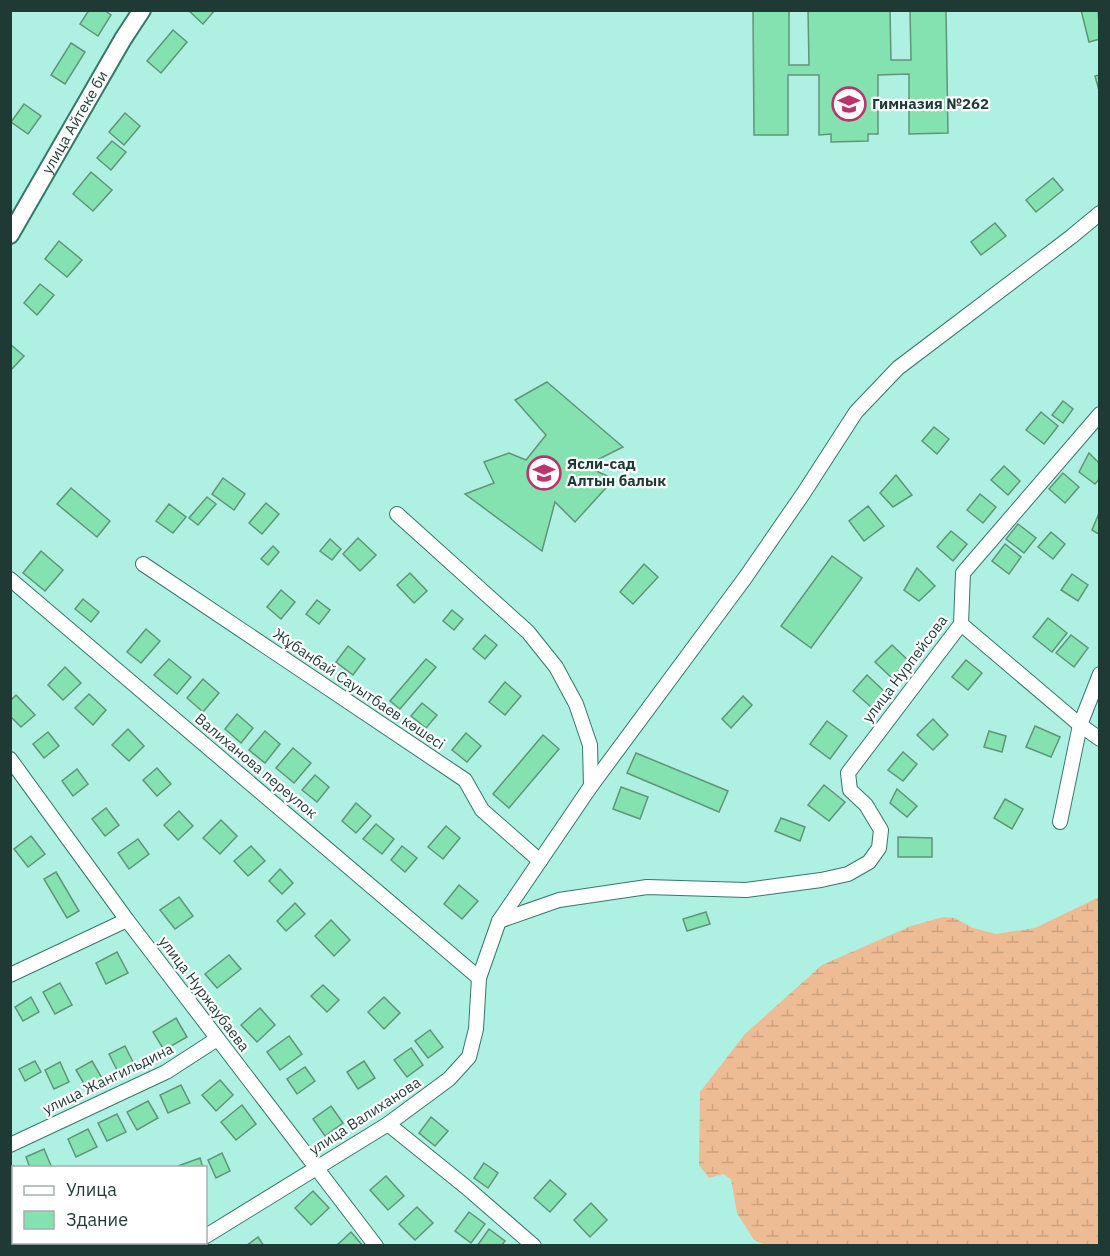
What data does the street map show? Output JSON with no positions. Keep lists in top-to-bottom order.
{
  "streets": {
    "street": [
      "улица Айтеке би",
      "улица Нурпейсова",
      "Жұбанбай Сауытбаев көшесі",
      "Валиханова переулок",
      "улица Нуржаубаева",
      "улица Жангильдина",
      "улица Валиханова"
    ]
  },
  "crossings": [
    ["улица Нурпейсова", "улица Валиханова"],
    ["Жұбанбай Сауытбаев көшесі", "улица Валиханова"],
    ["Валиханова переулок", "улица Валиханова"],
    ["улица Нуржаубаева", "улица Жангильдина"],
    ["улица Нуржаубаева", "улица Валиханова"]
  ],
  "places": {
    "school or university": ["Гимназия №262", "Ясли-сад Алтын балык"]
  },
  "legend": ["Улица", "Здание"]
}
